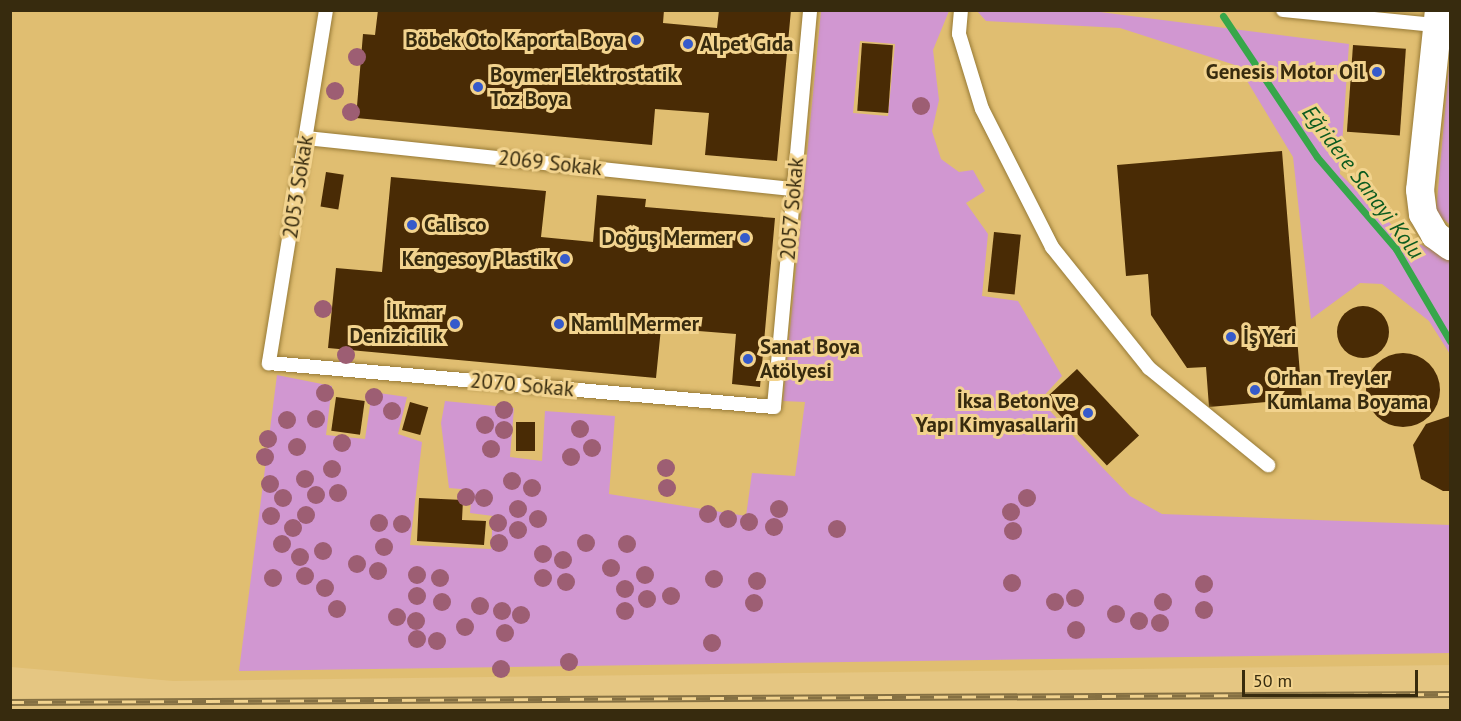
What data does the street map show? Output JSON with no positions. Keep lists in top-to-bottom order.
{
  "streets": {
    "lane": [
      "2069 Sokak",
      "2053 Sokak",
      "2057 Sokak",
      "2070 Sokak"
    ]
  },
  "crossings": [
    ["2069 Sokak", "2053 Sokak"],
    ["2069 Sokak", "2057 Sokak"],
    ["2053 Sokak", "2070 Sokak"],
    ["2057 Sokak", "2070 Sokak"]
  ],
  "water": ["Eğridere Sanayi Kolu"],
  "places": [
    "Böbek Oto Kaporta Boya",
    "Alpet Gıda",
    "Genesis Motor Oil",
    "Boymer Elektrostatik Toz Boya",
    "Calisco",
    "Doğuş Mermer",
    "Kengesoy Plastik",
    "İlkmar Denizicilik",
    "Namlı Mermer",
    "İş Yeri",
    "Sanat Boya Atölyesi",
    "Orhan Treyler Kumlama Boyama",
    "İksa Beton ve Yapı Kimyasallariı"
  ],
  "scale_bar": "50 m"
}
